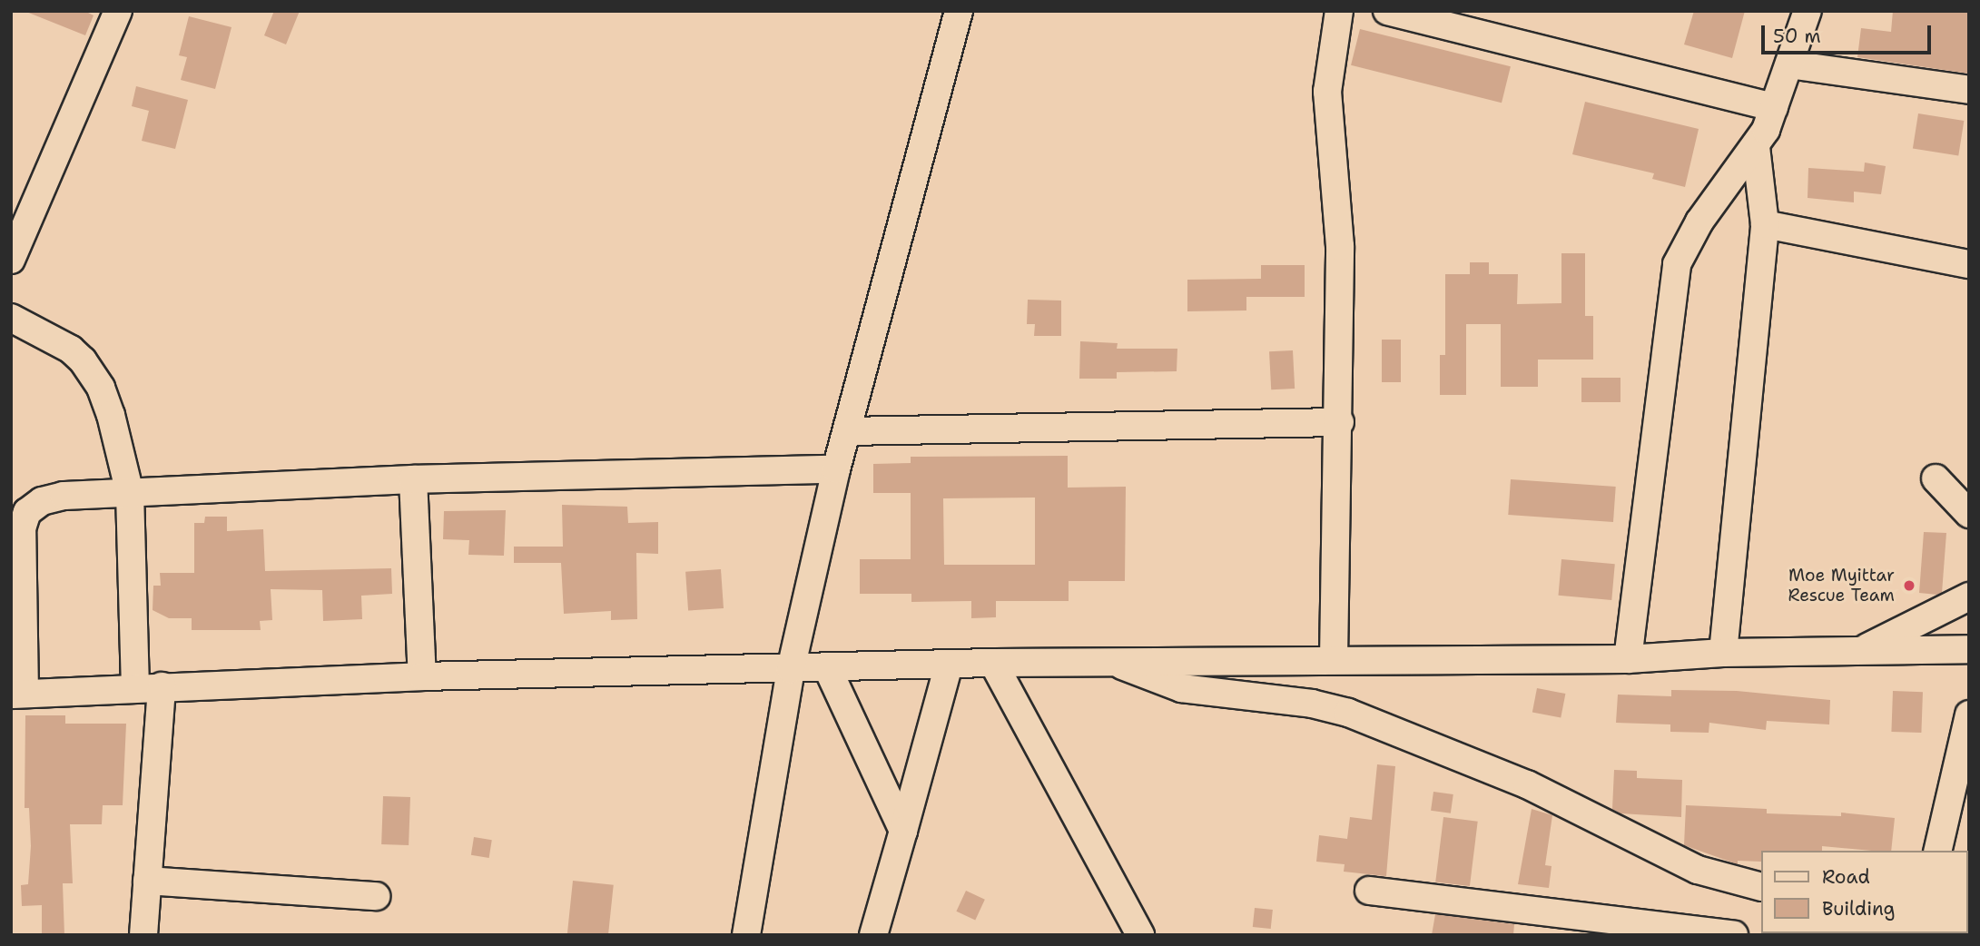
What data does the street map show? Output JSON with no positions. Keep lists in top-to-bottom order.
{
  "places": ["Moe Myittar Rescue Team"],
  "legend": ["Road", "Building"],
  "scale_bar": "50 m"
}
